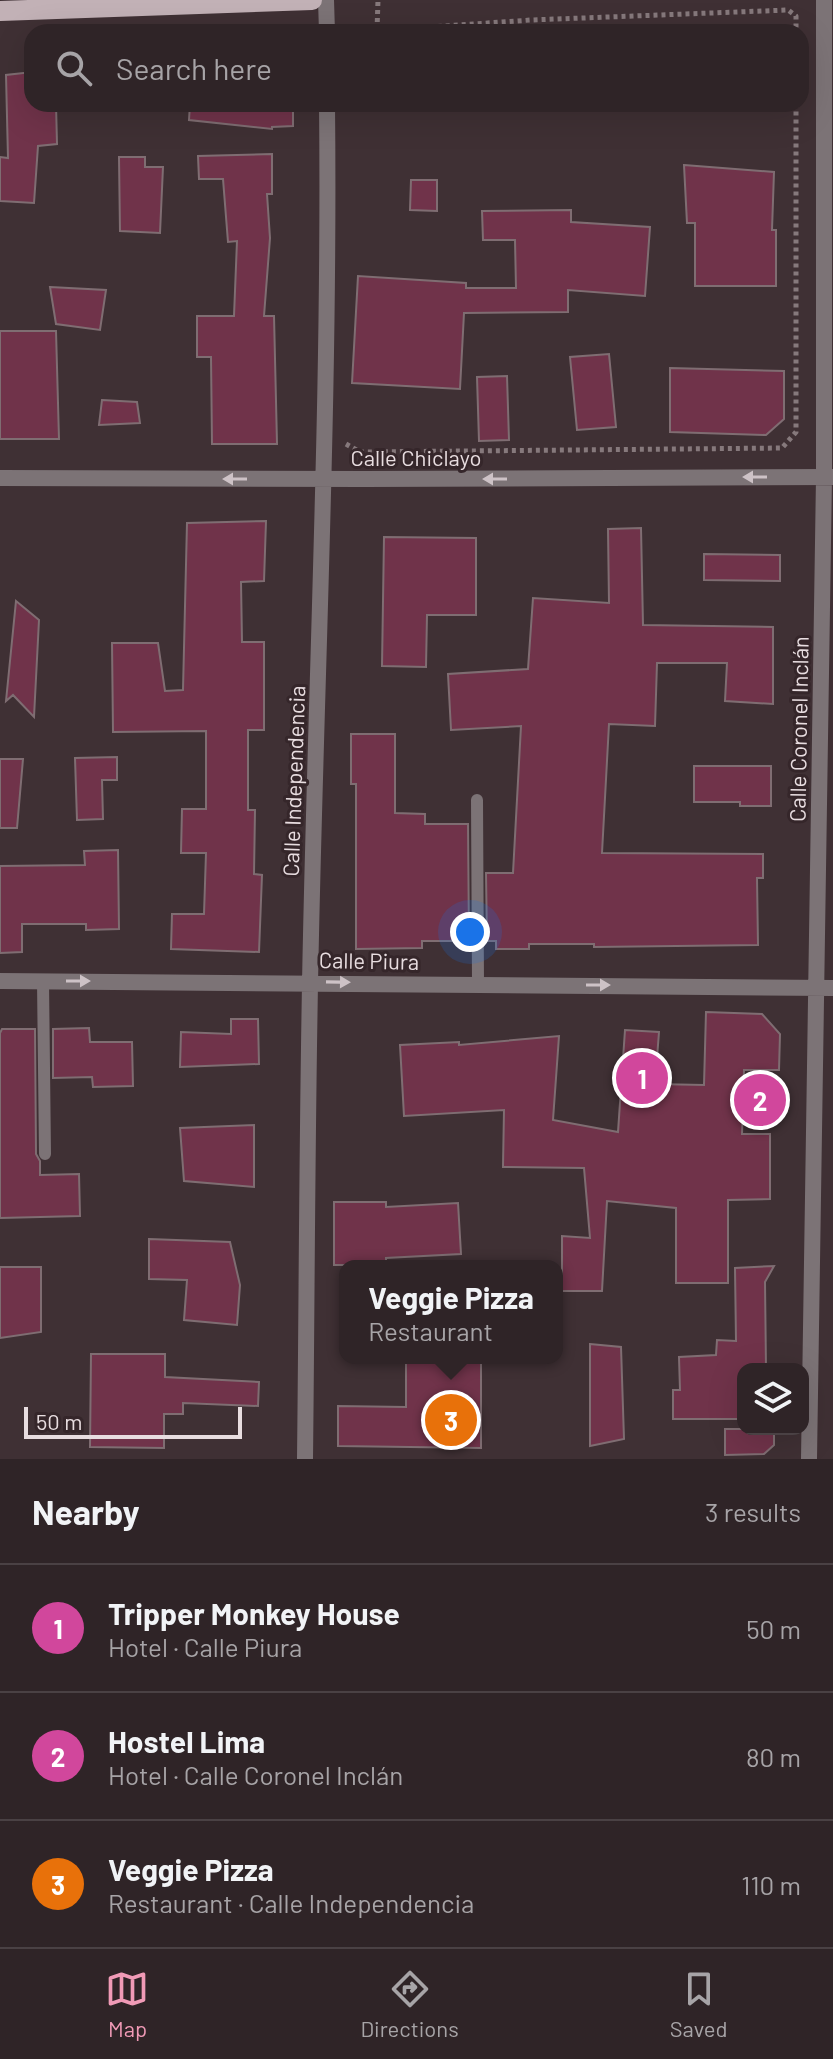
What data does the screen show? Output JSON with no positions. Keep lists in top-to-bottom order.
{
  "streets": {
    "street": [
      "Calle Chiclayo",
      "Calle Coronel Inclán",
      "Calle Independencia",
      "Calle Piura"
    ]
  },
  "crossings": [
    ["Calle Chiclayo", "Calle Coronel Inclán"],
    ["Calle Chiclayo", "Calle Independencia"],
    ["Calle Coronel Inclán", "Calle Piura"],
    ["Calle Independencia", "Calle Piura"]
  ],
  "one_way": ["Calle Chiclayo", "Calle Piura"],
  "scale_bar": "50 m",
  "page": {
    "search": "Search here",
    "pins": ["1", "2", "3"],
    "popup": ["Veggie Pizza", "Restaurant"],
    "scale": "50 m",
    "heading": ["Nearby", "3 results"],
    "list": [
      {
        "mark": "1",
        "name": "Tripper Monkey House",
        "note": "Hotel · Calle Piura",
        "value": "50 m"
      },
      {
        "mark": "2",
        "name": "Hostel Lima",
        "note": "Hotel · Calle Coronel Inclán",
        "value": "80 m"
      },
      {
        "mark": "3",
        "name": "Veggie Pizza",
        "note": "Restaurant · Calle Independencia",
        "value": "110 m"
      }
    ],
    "nav": ["Map", "Directions", "Saved"]
  }
}
